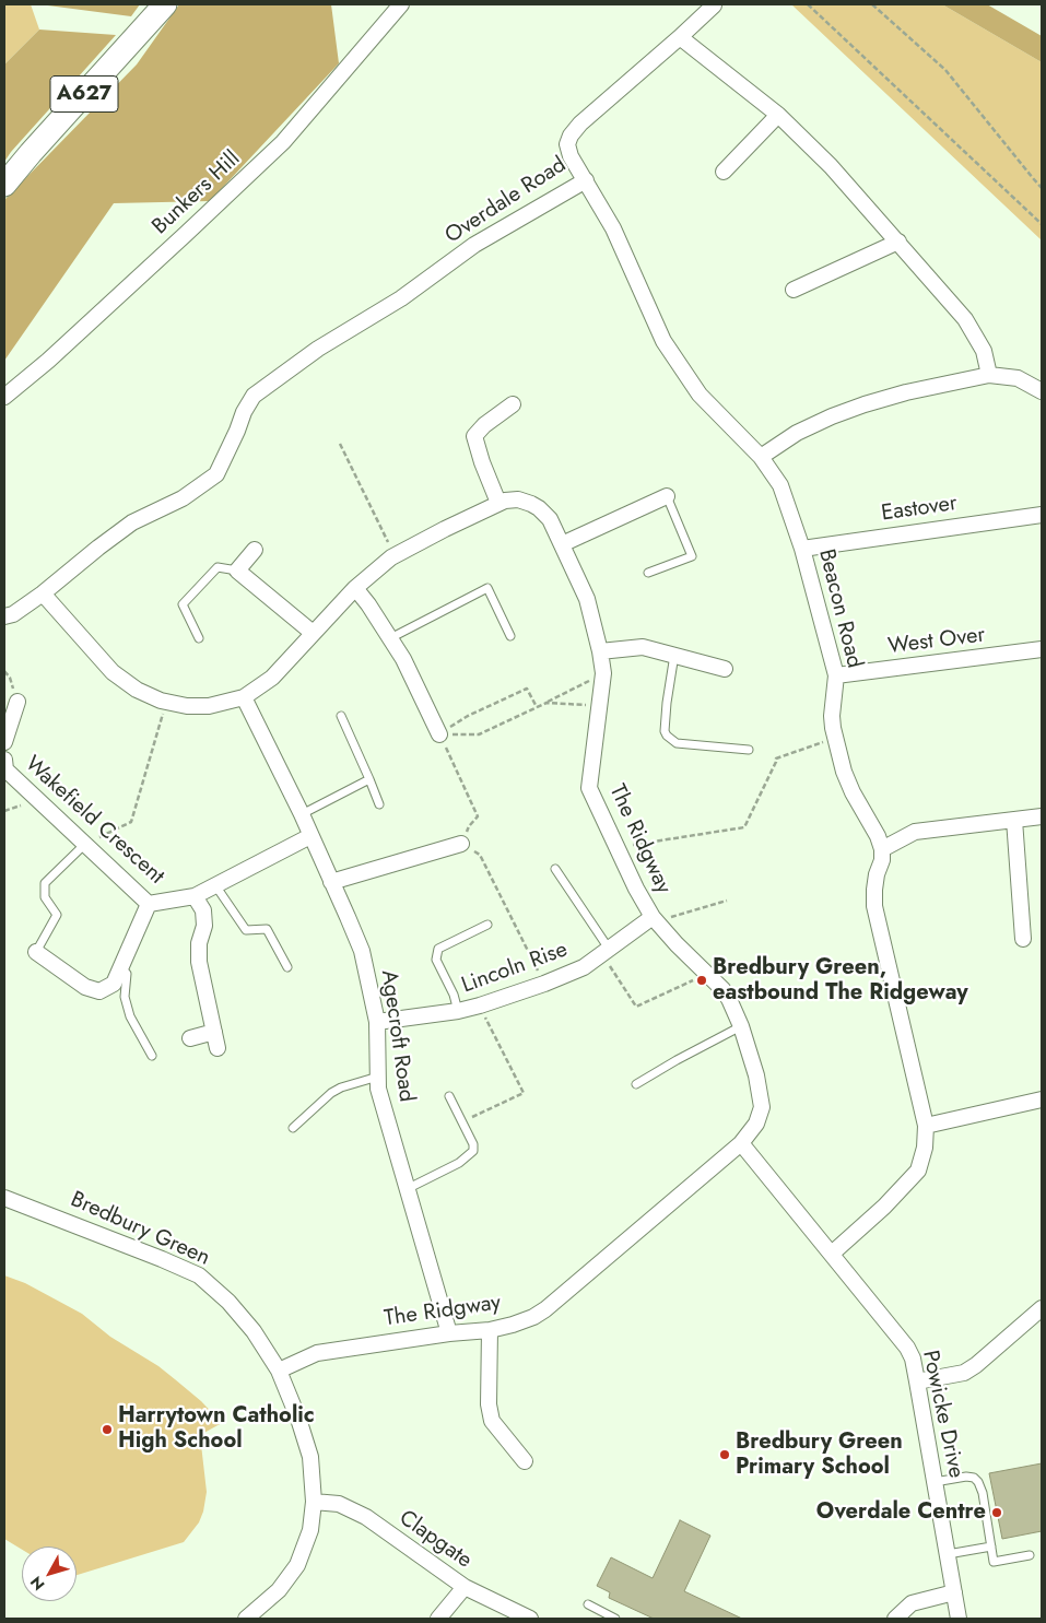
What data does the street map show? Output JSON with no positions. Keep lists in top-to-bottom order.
{
  "streets": {
    "main road": ["A627"],
    "street": [
      "Bunkers Hill",
      "Overdale Road",
      "Eastover",
      "Beacon Road",
      "West Over",
      "Wakefield Crescent",
      "The Ridgway",
      "Lincoln Rise",
      "Agecroft Road",
      "Bredbury Green",
      "Powicke Drive",
      "Clapgate"
    ]
  },
  "crossings": [
    ["Overdale Road", "Beacon Road"],
    ["Overdale Road", "The Ridgway"],
    ["Eastover", "Beacon Road"],
    ["Beacon Road", "West Over"],
    ["Wakefield Crescent", "Agecroft Road"],
    ["The Ridgway", "Lincoln Rise"],
    ["The Ridgway", "Agecroft Road"],
    ["The Ridgway", "Bredbury Green"],
    ["The Ridgway", "Powicke Drive"],
    ["Lincoln Rise", "Agecroft Road"],
    ["Bredbury Green", "Clapgate"]
  ],
  "places": [
    "Bredbury Green, eastbound The Ridgeway",
    "Harrytown Catholic High School",
    "Bredbury Green Primary School",
    "Overdale Centre"
  ],
  "north": "bottom left"
}
